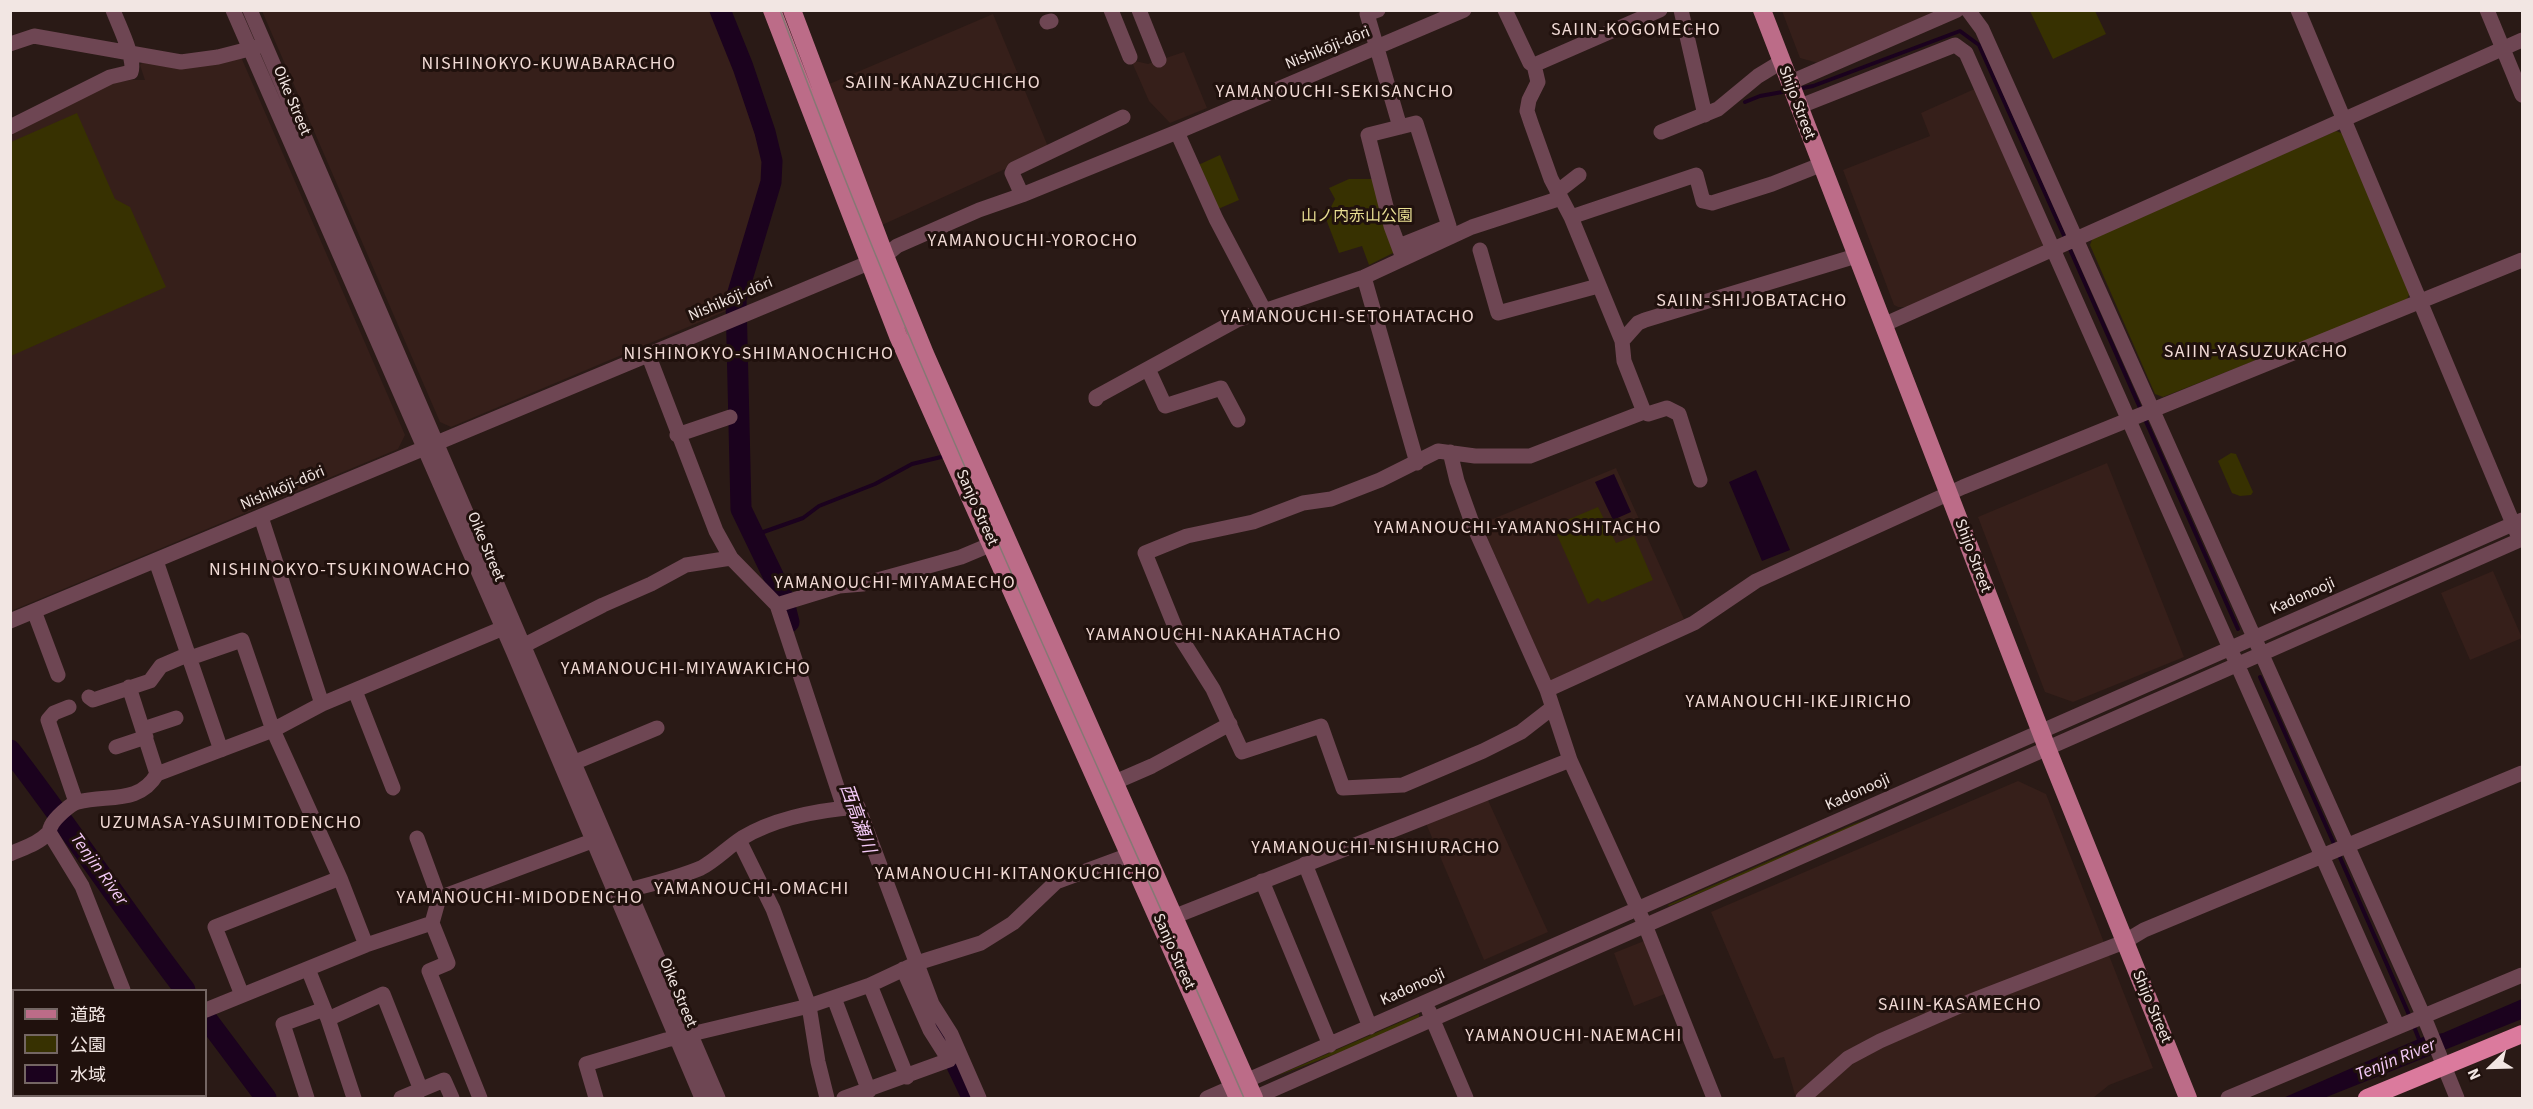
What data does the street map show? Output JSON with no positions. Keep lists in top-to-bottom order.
{
  "streets": {
    "main road": ["Shijo Street", "Sanjo Street"],
    "street": ["Nishikōji-dōri", "Oike Street", "Kadonooji"]
  },
  "crossings": [
    ["Nishikōji-dōri", "Oike Street"],
    ["Nishikōji-dōri", "Sanjo Street"],
    ["Shijo Street", "Kadonooji"],
    ["Sanjo Street", "Kadonooji"]
  ],
  "districts": [
    "SAIIN-KOGOMECHO",
    "NISHINOKYO-KUWABARACHO",
    "SAIIN-KANAZUCHICHO",
    "YAMANOUCHI-SEKISANCHO",
    "YAMANOUCHI-YOROCHO",
    "SAIIN-SHIJOBATACHO",
    "YAMANOUCHI-SETOHATACHO",
    "SAIIN-YASUZUKACHO",
    "NISHINOKYO-SHIMANOCHICHO",
    "YAMANOUCHI-YAMANOSHITACHO",
    "NISHINOKYO-TSUKINOWACHO",
    "YAMANOUCHI-MIYAMAECHO",
    "YAMANOUCHI-NAKAHATACHO",
    "YAMANOUCHI-MIYAWAKICHO",
    "YAMANOUCHI-IKEJIRICHO",
    "UZUMASA-YASUIMITODENCHO",
    "YAMANOUCHI-NISHIURACHO",
    "YAMANOUCHI-KITANOKUCHICHO",
    "YAMANOUCHI-OMACHI",
    "YAMANOUCHI-MIDODENCHO",
    "SAIIN-KASAMECHO",
    "YAMANOUCHI-NAEMACHI"
  ],
  "water": ["西高瀬川", "Tenjin River"],
  "parks": ["山ノ内赤山公園"],
  "legend": ["道路", "公園", "水域"],
  "north": "bottom left"
}
